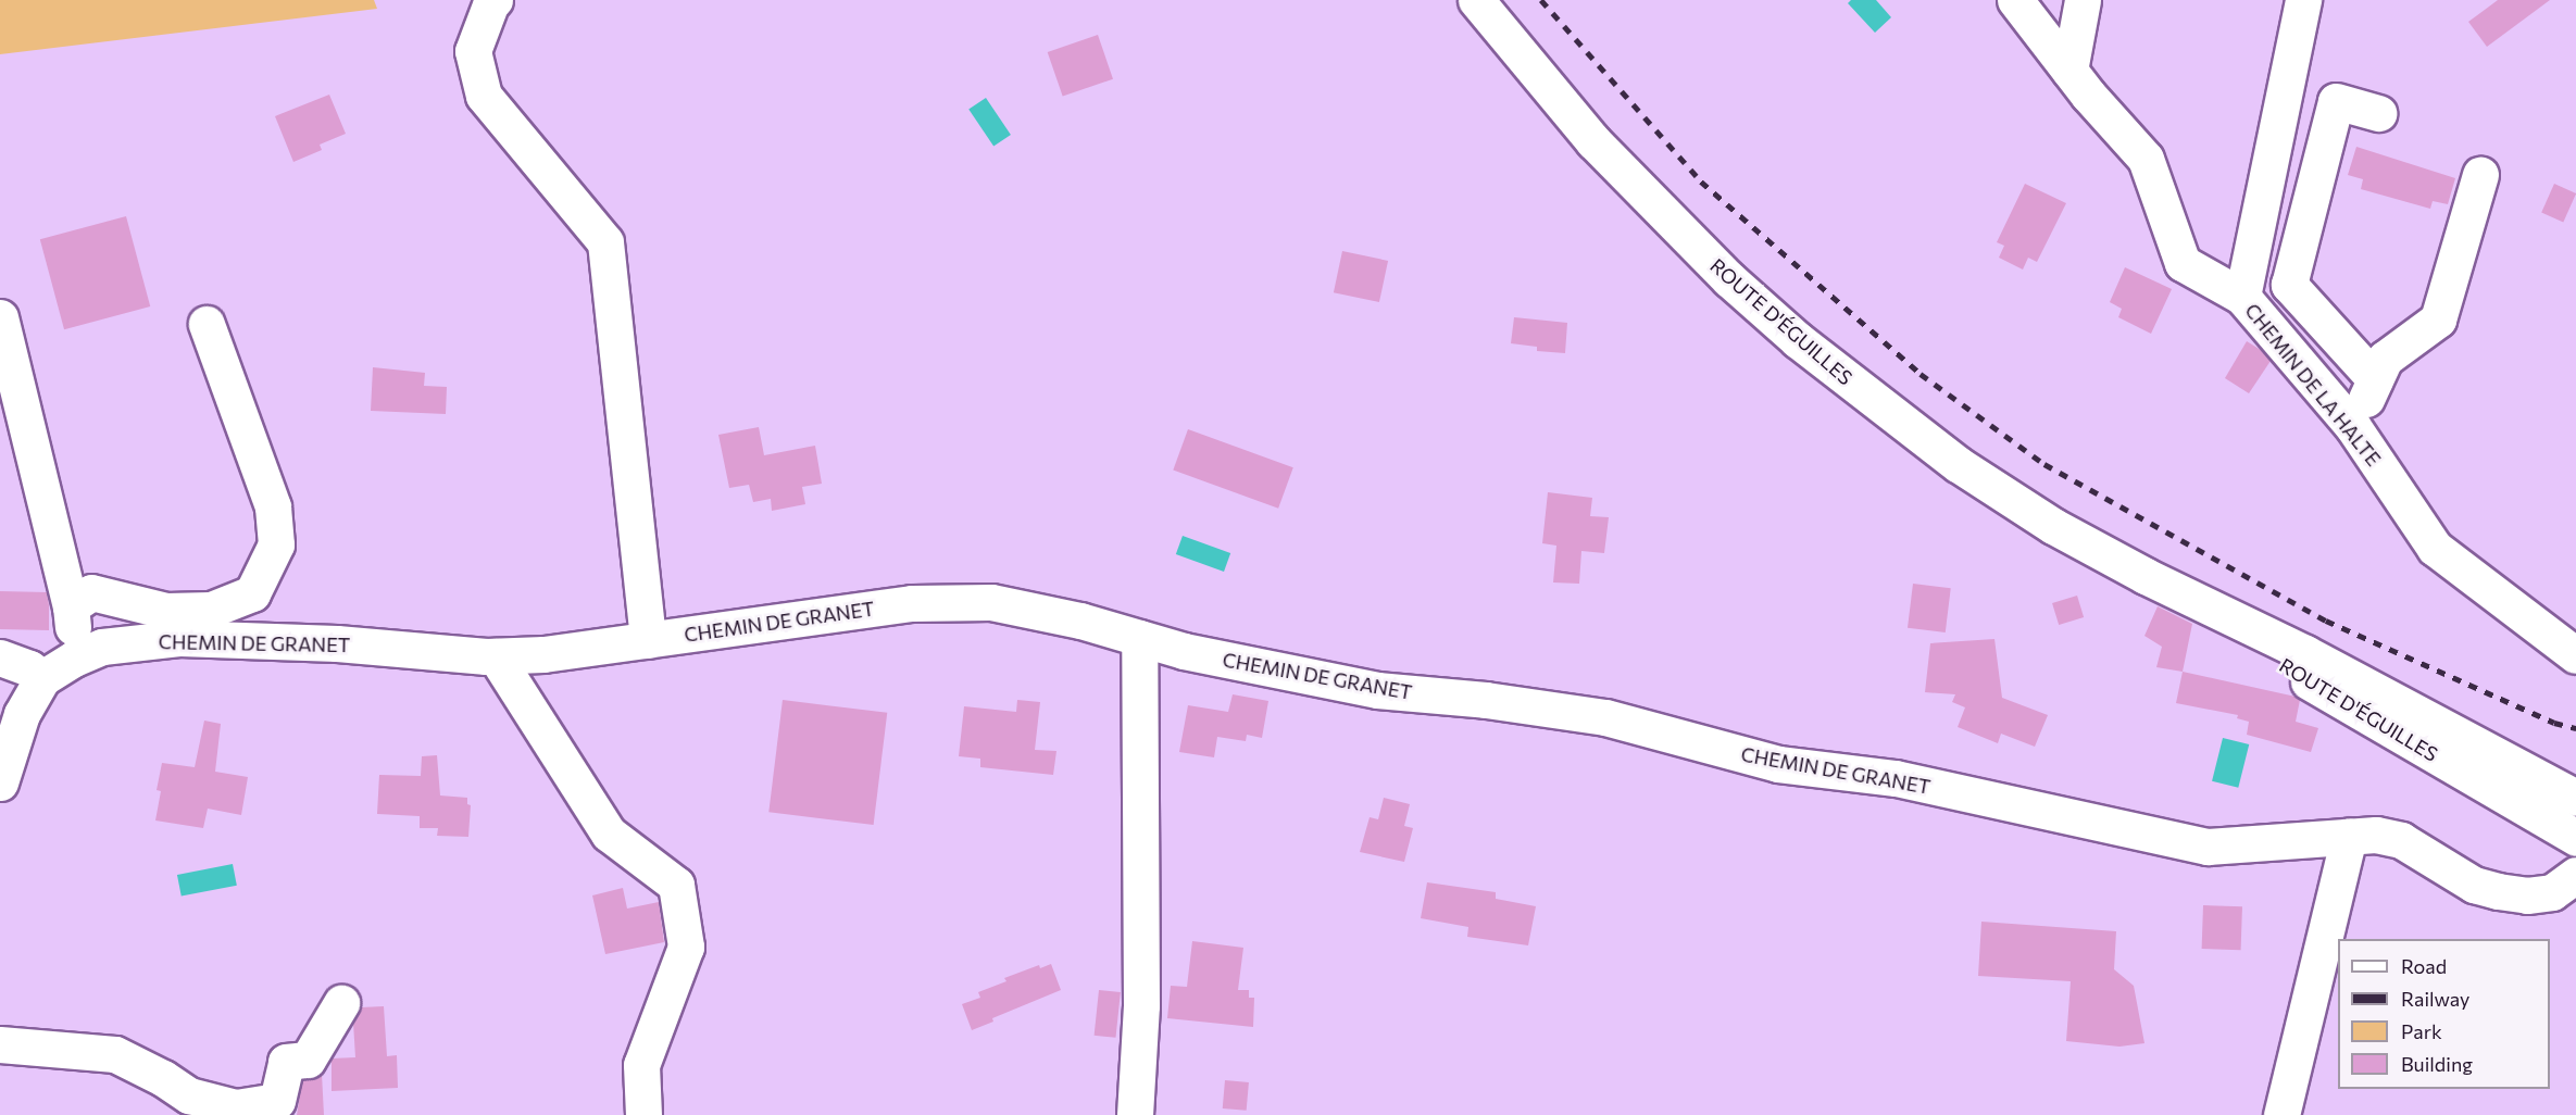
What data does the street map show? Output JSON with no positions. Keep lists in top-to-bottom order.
{
  "streets": {
    "street": ["ROUTE D'ÉGUILLES", "CHEMIN DE LA HALTE", "CHEMIN DE GRANET"]
  },
  "legend": [
    "Road",
    "Railway",
    "Park",
    "Building"
  ]
}
